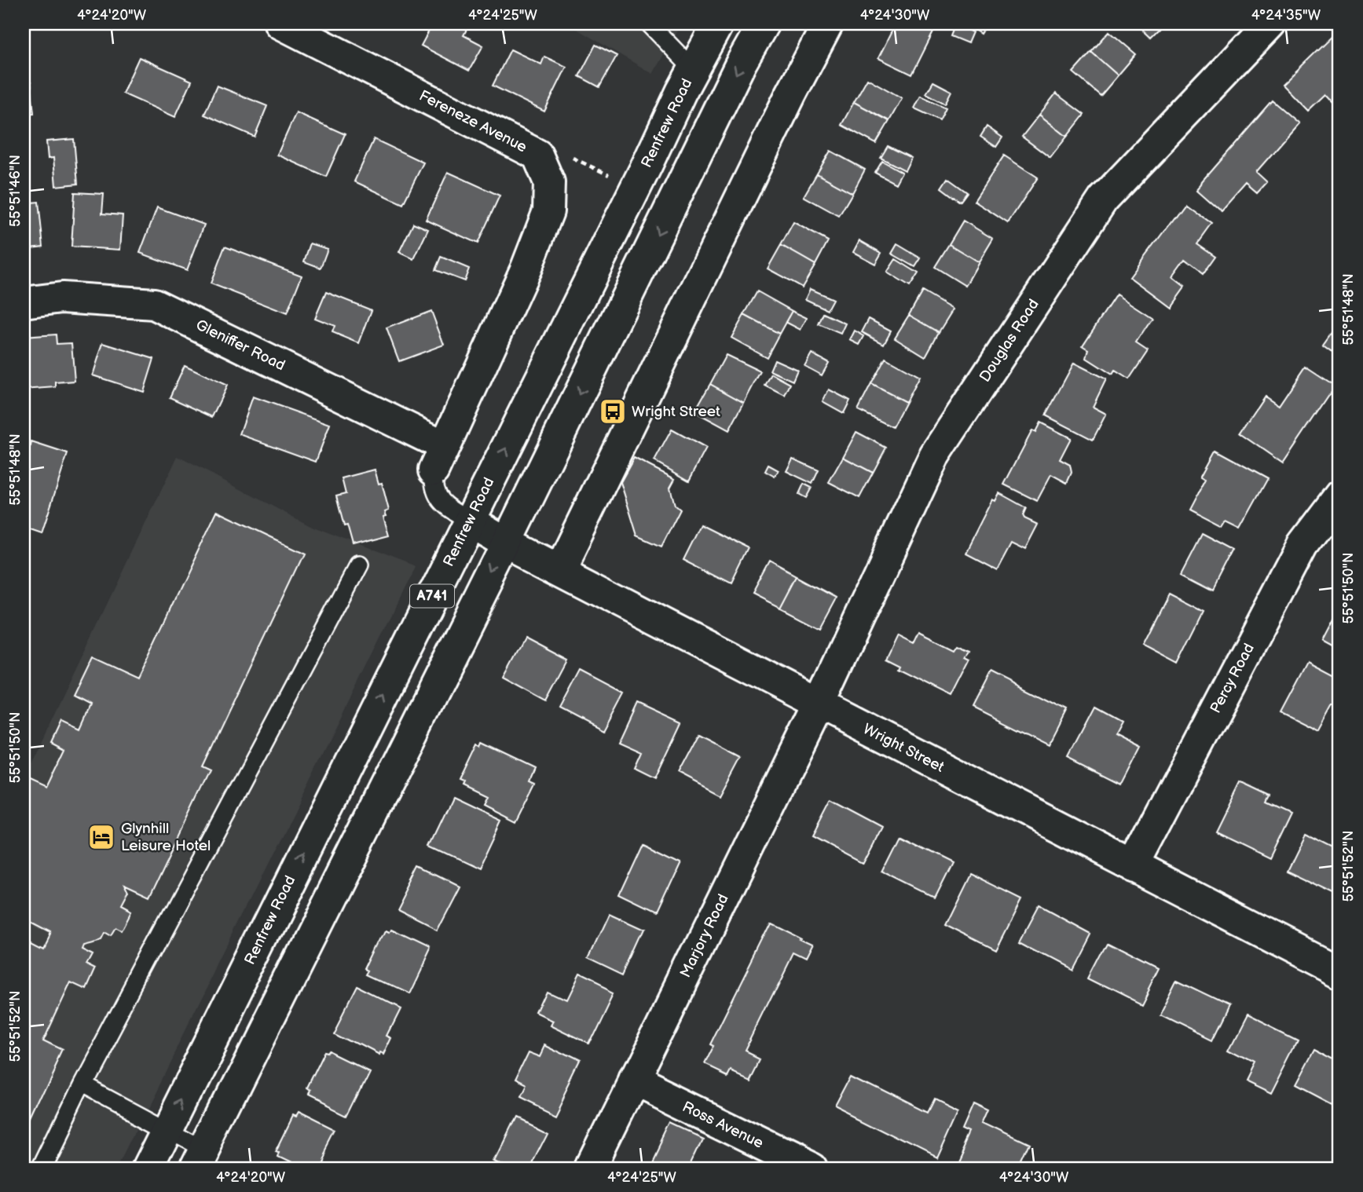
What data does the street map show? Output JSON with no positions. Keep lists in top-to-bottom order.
{
  "streets": {
    "street": [
      "Fereneze Avenue",
      "Renfrew Road",
      "Douglas Road",
      "Gleniffer Road",
      "A741",
      "Percy Road",
      "Wright Street",
      "Marjory Road",
      "Ross Avenue"
    ]
  },
  "crossings": [
    ["Fereneze Avenue", "Gleniffer Road"],
    ["Renfrew Road", "Wright Street"],
    ["Douglas Road", "Wright Street"],
    ["Douglas Road", "Marjory Road"],
    ["A741", "Wright Street"],
    ["Percy Road", "Wright Street"],
    ["Wright Street", "Marjory Road"],
    ["Marjory Road", "Ross Avenue"]
  ],
  "places": {
    "bus stop": ["Wright Street"],
    "hotel": ["Glynhill Leisure Hotel"]
  },
  "coordinates": [
    "4°24'20\"W",
    "4°24'25\"W",
    "4°24'30\"W",
    "4°24'35\"W",
    "55°51'46\"N",
    "55°51'48\"N",
    "55°51'50\"N",
    "55°51'52\"N"
  ]
}
